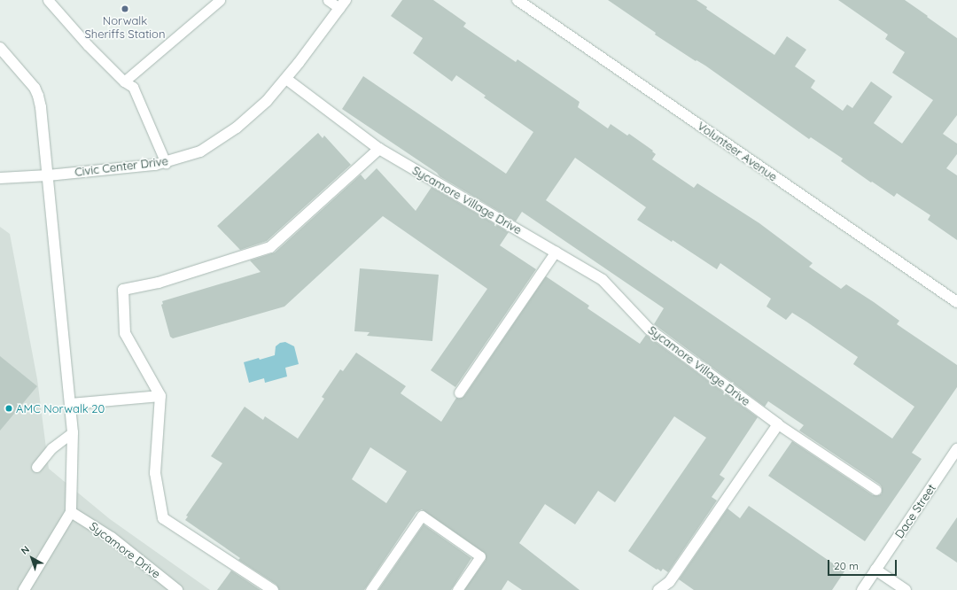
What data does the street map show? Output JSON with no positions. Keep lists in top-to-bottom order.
{
  "streets": {
    "street": [
      "Volunteer Avenue",
      "Civic Center Drive",
      "Sycamore Village Drive",
      "Dace Street",
      "Sycamore Drive"
    ]
  },
  "crossings": [
    ["Civic Center Drive", "Sycamore Village Drive"]
  ],
  "places": ["Norwalk Sheriffs Station", "AMC Norwalk 20"],
  "scale_bar": "20 m",
  "north": "top left"
}
